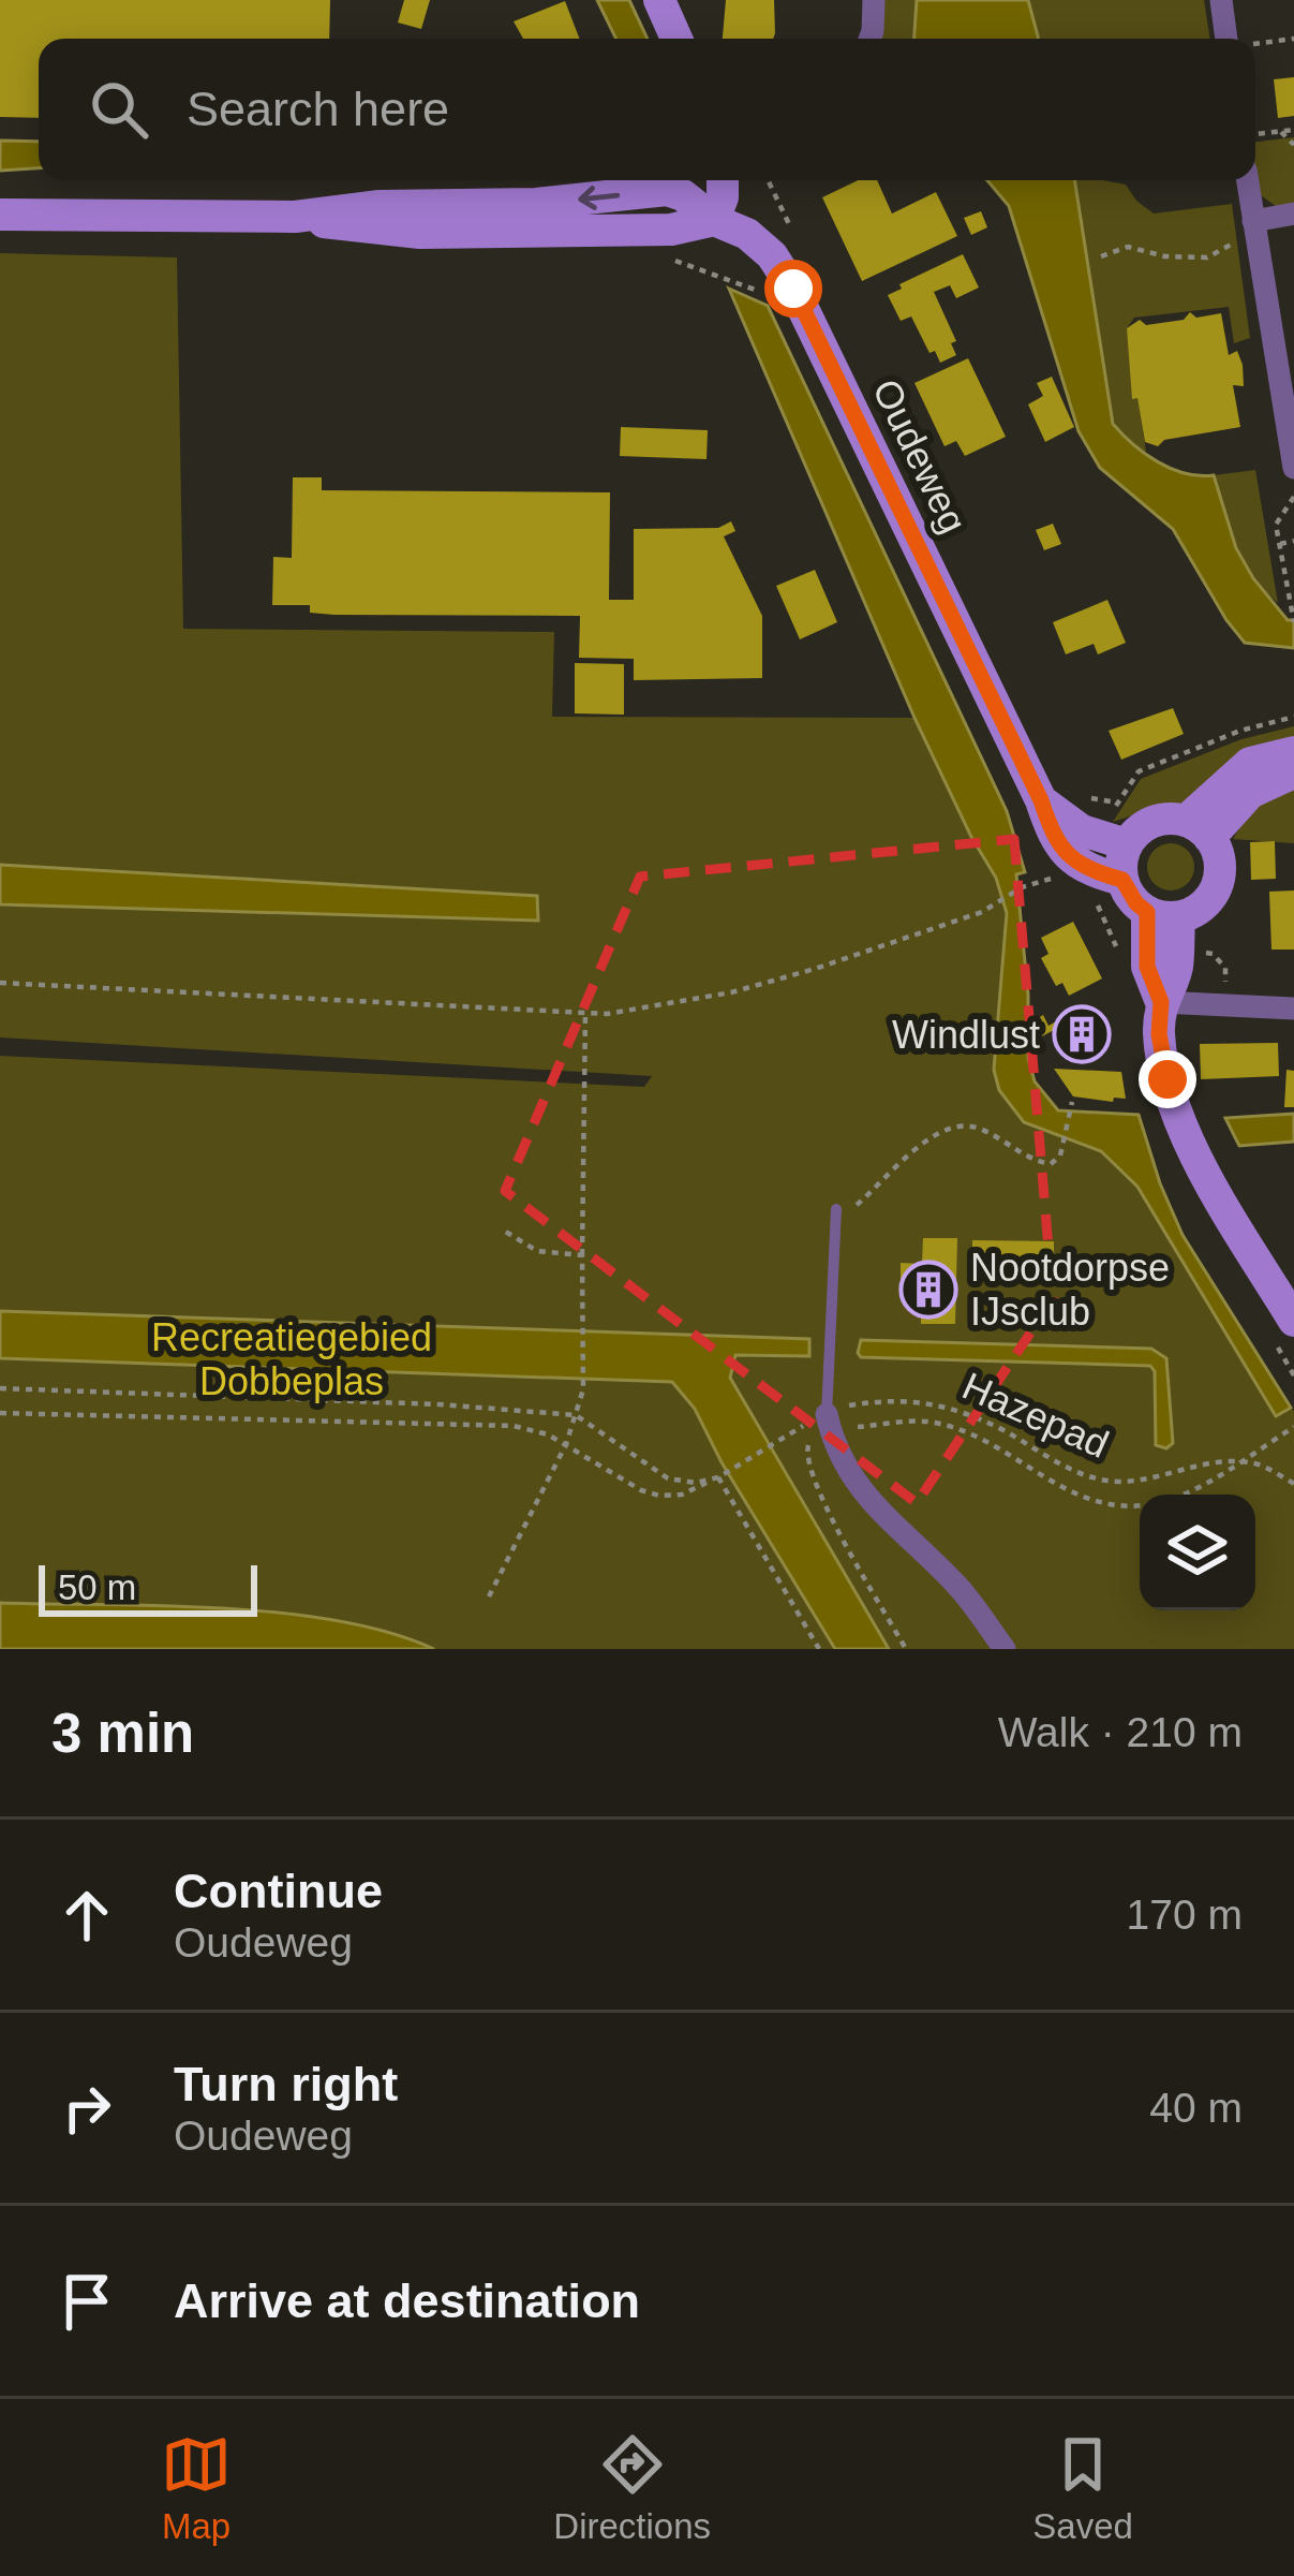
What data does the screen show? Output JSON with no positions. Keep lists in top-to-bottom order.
{
  "streets": {
    "main road": ["Oudeweg"],
    "path": ["Hazepad"]
  },
  "parks": ["Recreatiegebied Dobbeplas"],
  "places": {
    "building": ["Windlust", "Nootdorpse IJsclub"]
  },
  "scale_bar": "50 m",
  "page": {
    "search": "Search here",
    "scale": "50 m",
    "heading": ["3 min", "Walk · 210 m"],
    "list": [
      ["Continue", "Oudeweg", "170 m"],
      ["Turn right", "Oudeweg", "40 m"],
      "Arrive at destination"
    ],
    "nav": ["Map", "Directions", "Saved"]
  }
}
